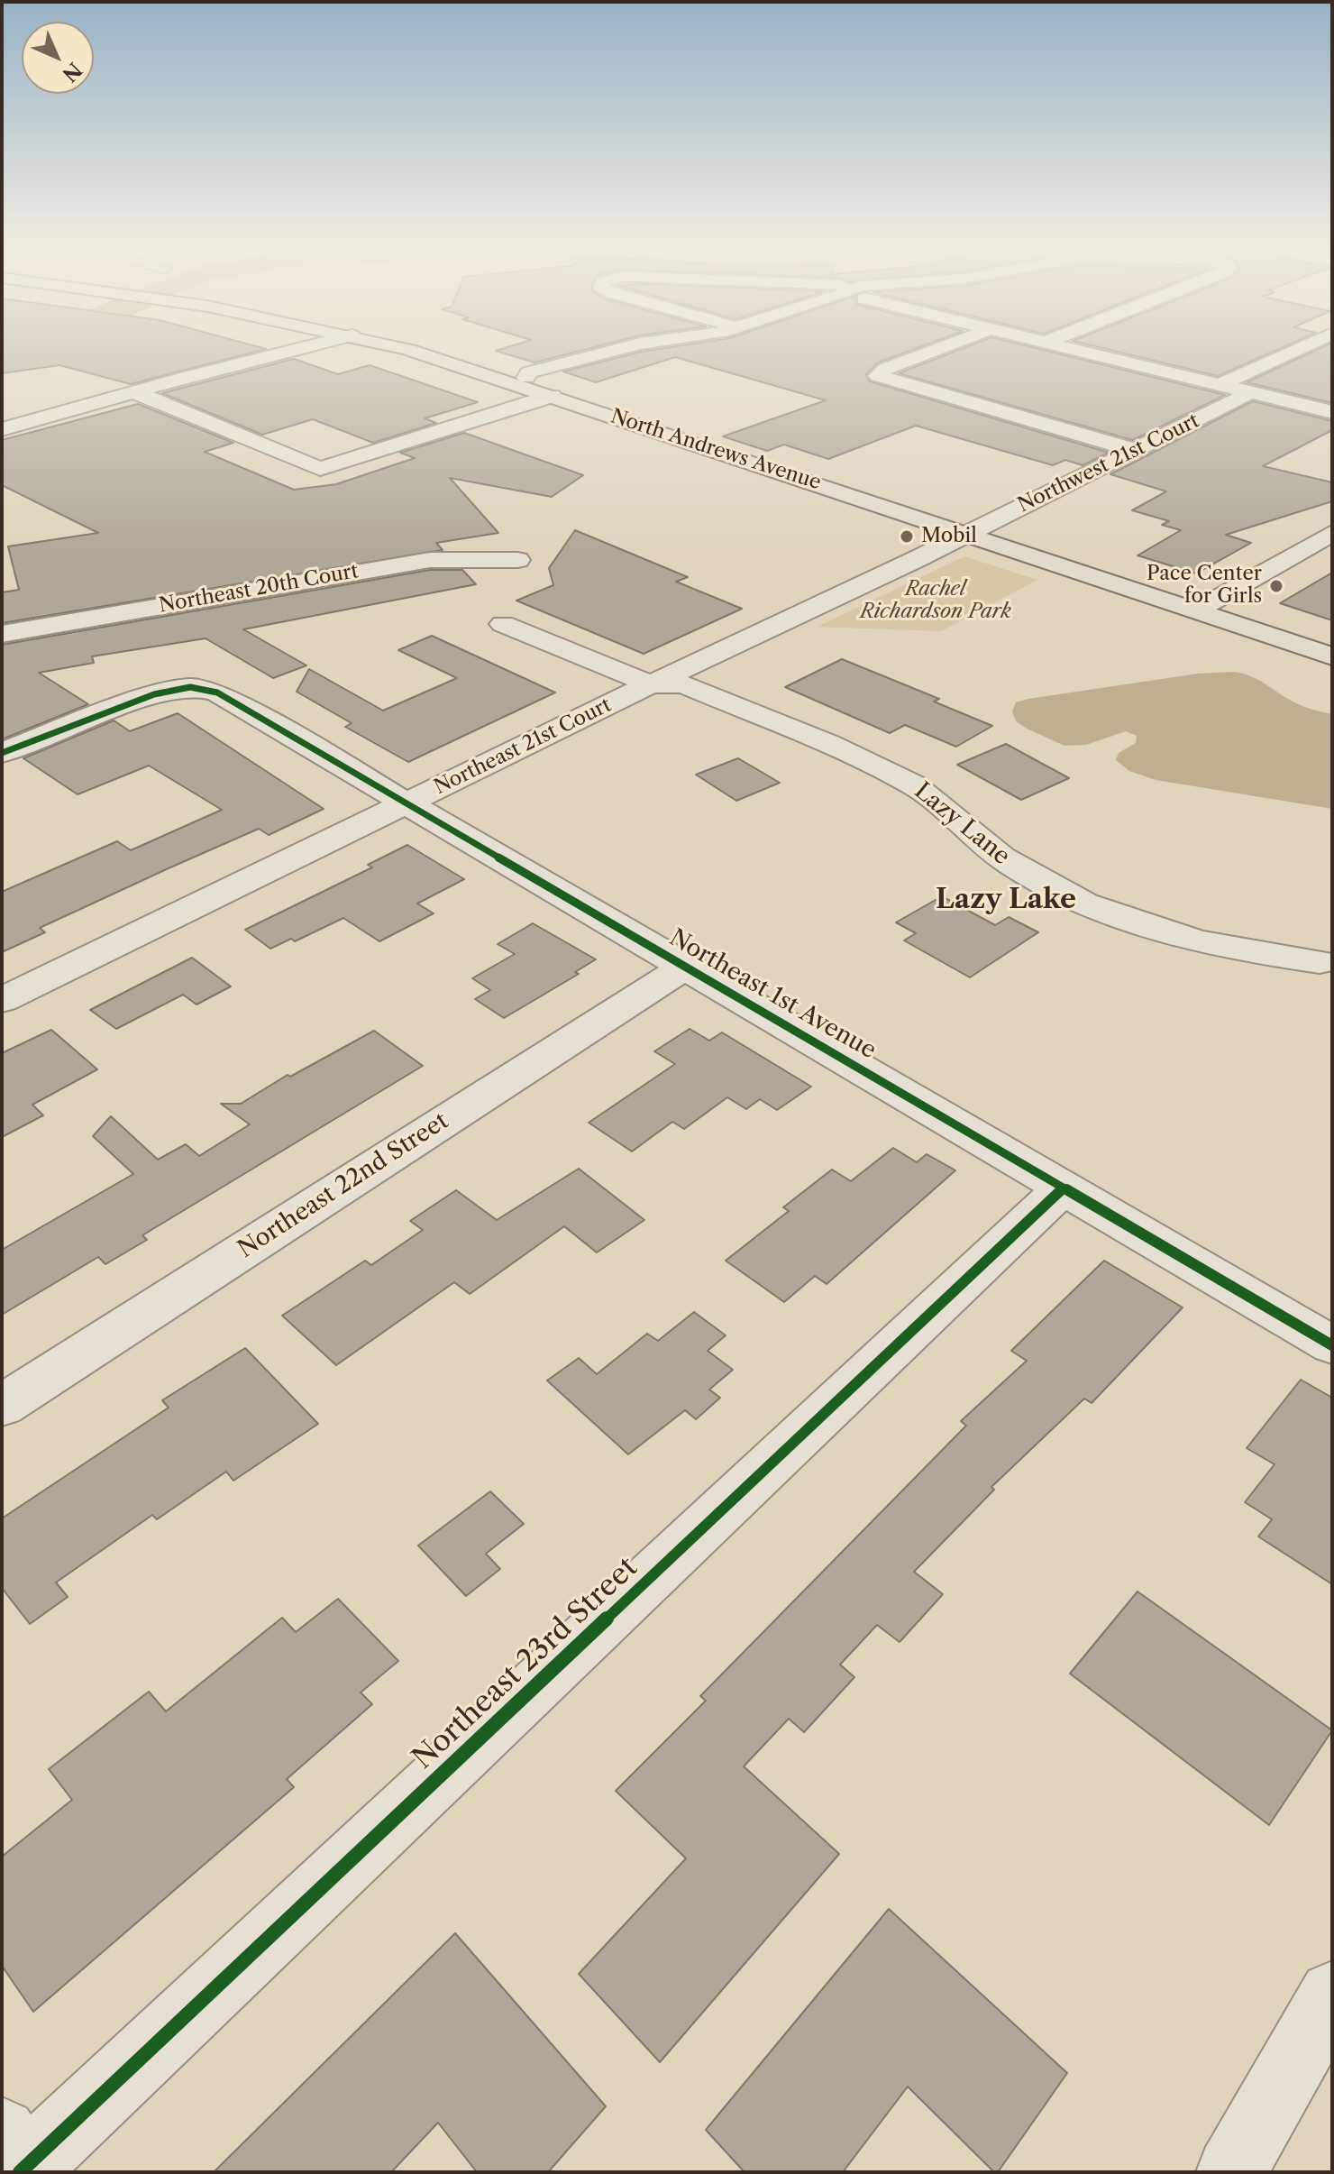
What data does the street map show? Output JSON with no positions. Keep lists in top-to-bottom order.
{
  "streets": {
    "main road": ["North Andrews Avenue"],
    "street": [
      "Northwest 21st Court",
      "Northeast 20th Court",
      "Northeast 21st Court",
      "Lazy Lane",
      "Northeast 1st Avenue",
      "Northeast 22nd Street",
      "Northeast 23rd Street"
    ]
  },
  "crossings": [
    ["North Andrews Avenue", "Northwest 21st Court"],
    ["North Andrews Avenue", "Northeast 21st Court"],
    ["Northwest 21st Court", "Northeast 21st Court"],
    ["Northeast 21st Court", "Lazy Lane"],
    ["Northeast 21st Court", "Northeast 1st Avenue"],
    ["Northeast 1st Avenue", "Northeast 22nd Street"],
    ["Northeast 1st Avenue", "Northeast 23rd Street"]
  ],
  "districts": ["Lazy Lake"],
  "parks": ["Rachel Richardson Park"],
  "places": ["Mobil", "Pace Center for Girls"],
  "north": "bottom right"
}
